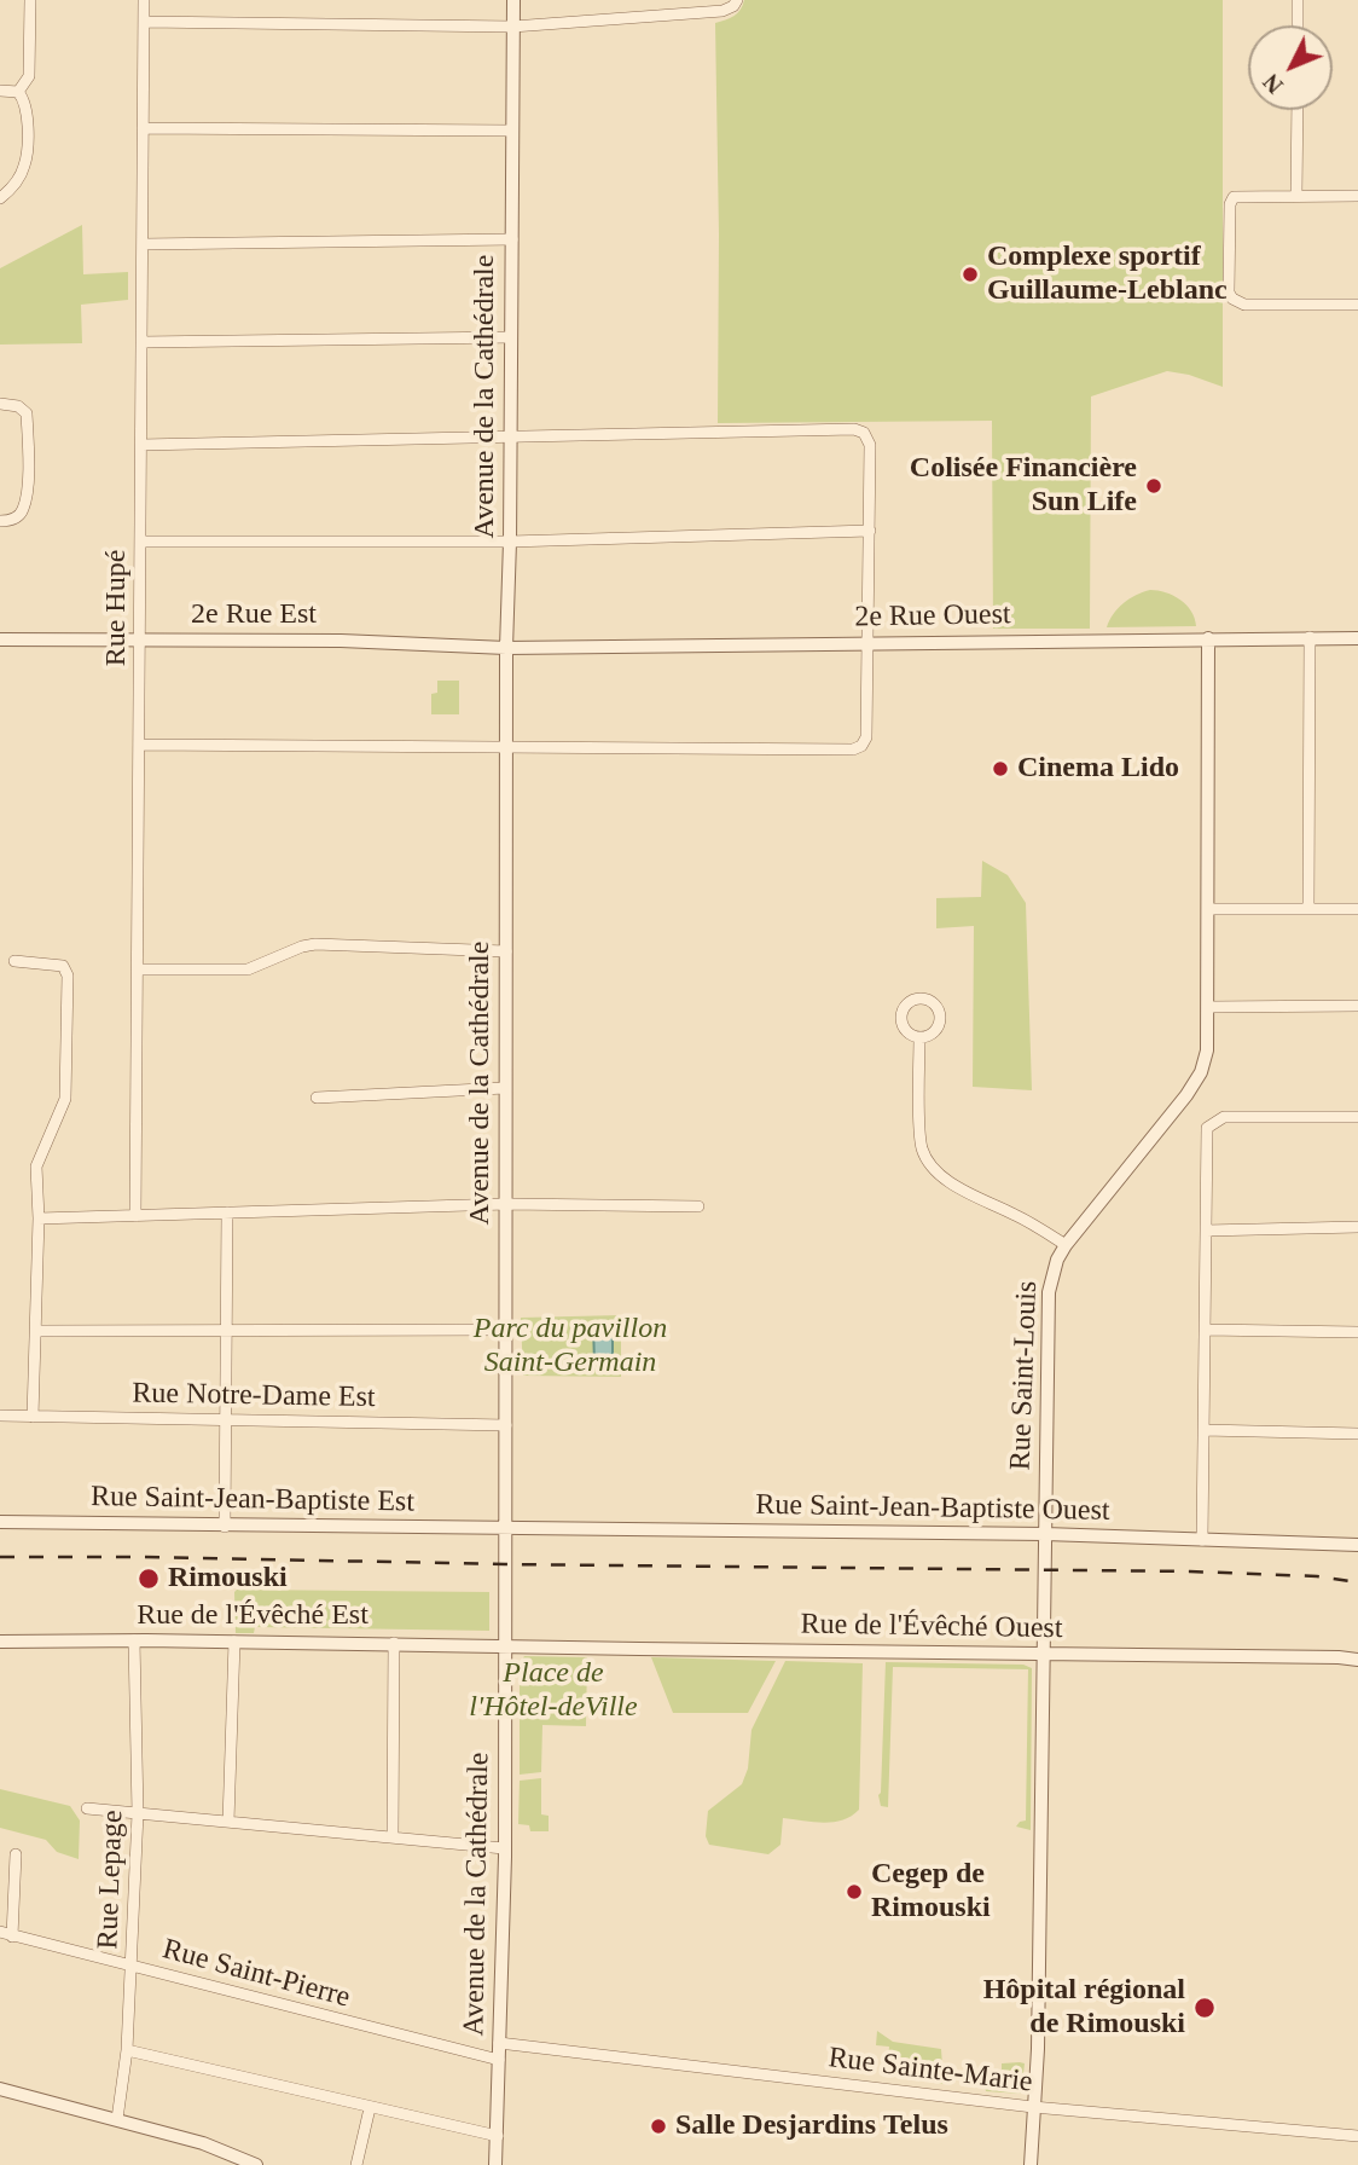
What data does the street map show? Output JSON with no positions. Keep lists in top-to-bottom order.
{
  "streets": {
    "street": [
      "Avenue de la Cathédrale",
      "Rue Hupé",
      "2e Rue Est",
      "2e Rue Ouest",
      "Rue Saint-Louis",
      "Rue Notre-Dame Est",
      "Rue Saint-Jean-Baptiste Est",
      "Rue Saint-Jean-Baptiste Ouest",
      "Rue de l'Évêché Est",
      "Rue de l'Évêché Ouest",
      "Rue Lepage",
      "Rue Saint-Pierre",
      "Rue Sainte-Marie"
    ]
  },
  "crossings": [
    ["Avenue de la Cathédrale", "2e Rue Est"],
    ["Avenue de la Cathédrale", "2e Rue Ouest"],
    ["Avenue de la Cathédrale", "Rue Notre-Dame Est"],
    ["Avenue de la Cathédrale", "Rue Saint-Jean-Baptiste Est"],
    ["Avenue de la Cathédrale", "Rue Saint-Jean-Baptiste Ouest"],
    ["Avenue de la Cathédrale", "Rue de l'Évêché Est"],
    ["Avenue de la Cathédrale", "Rue de l'Évêché Ouest"],
    ["Avenue de la Cathédrale", "Rue Saint-Pierre"],
    ["Avenue de la Cathédrale", "Rue Sainte-Marie"],
    ["Rue Hupé", "2e Rue Est"],
    ["2e Rue Est", "2e Rue Ouest"],
    ["2e Rue Ouest", "Rue Saint-Louis"],
    ["Rue Saint-Louis", "Rue Saint-Jean-Baptiste Ouest"],
    ["Rue Saint-Louis", "Rue de l'Évêché Ouest"],
    ["Rue Saint-Louis", "Rue Sainte-Marie"],
    ["Rue Saint-Jean-Baptiste Est", "Rue Saint-Jean-Baptiste Ouest"],
    ["Rue de l'Évêché Est", "Rue de l'Évêché Ouest"],
    ["Rue de l'Évêché Est", "Rue Lepage"],
    ["Rue Lepage", "Rue Saint-Pierre"]
  ],
  "parks": ["Parc du pavillon Saint-Germain", "Place de l'Hôtel-deVille"],
  "places": [
    "Complexe sportif Guillaume-Leblanc",
    "Colisée Financière Sun Life",
    "Cinema Lido",
    "Rimouski",
    "Cegep de Rimouski",
    "Hôpital régional de Rimouski",
    "Salle Desjardins Telus"
  ],
  "north": "bottom left"
}
